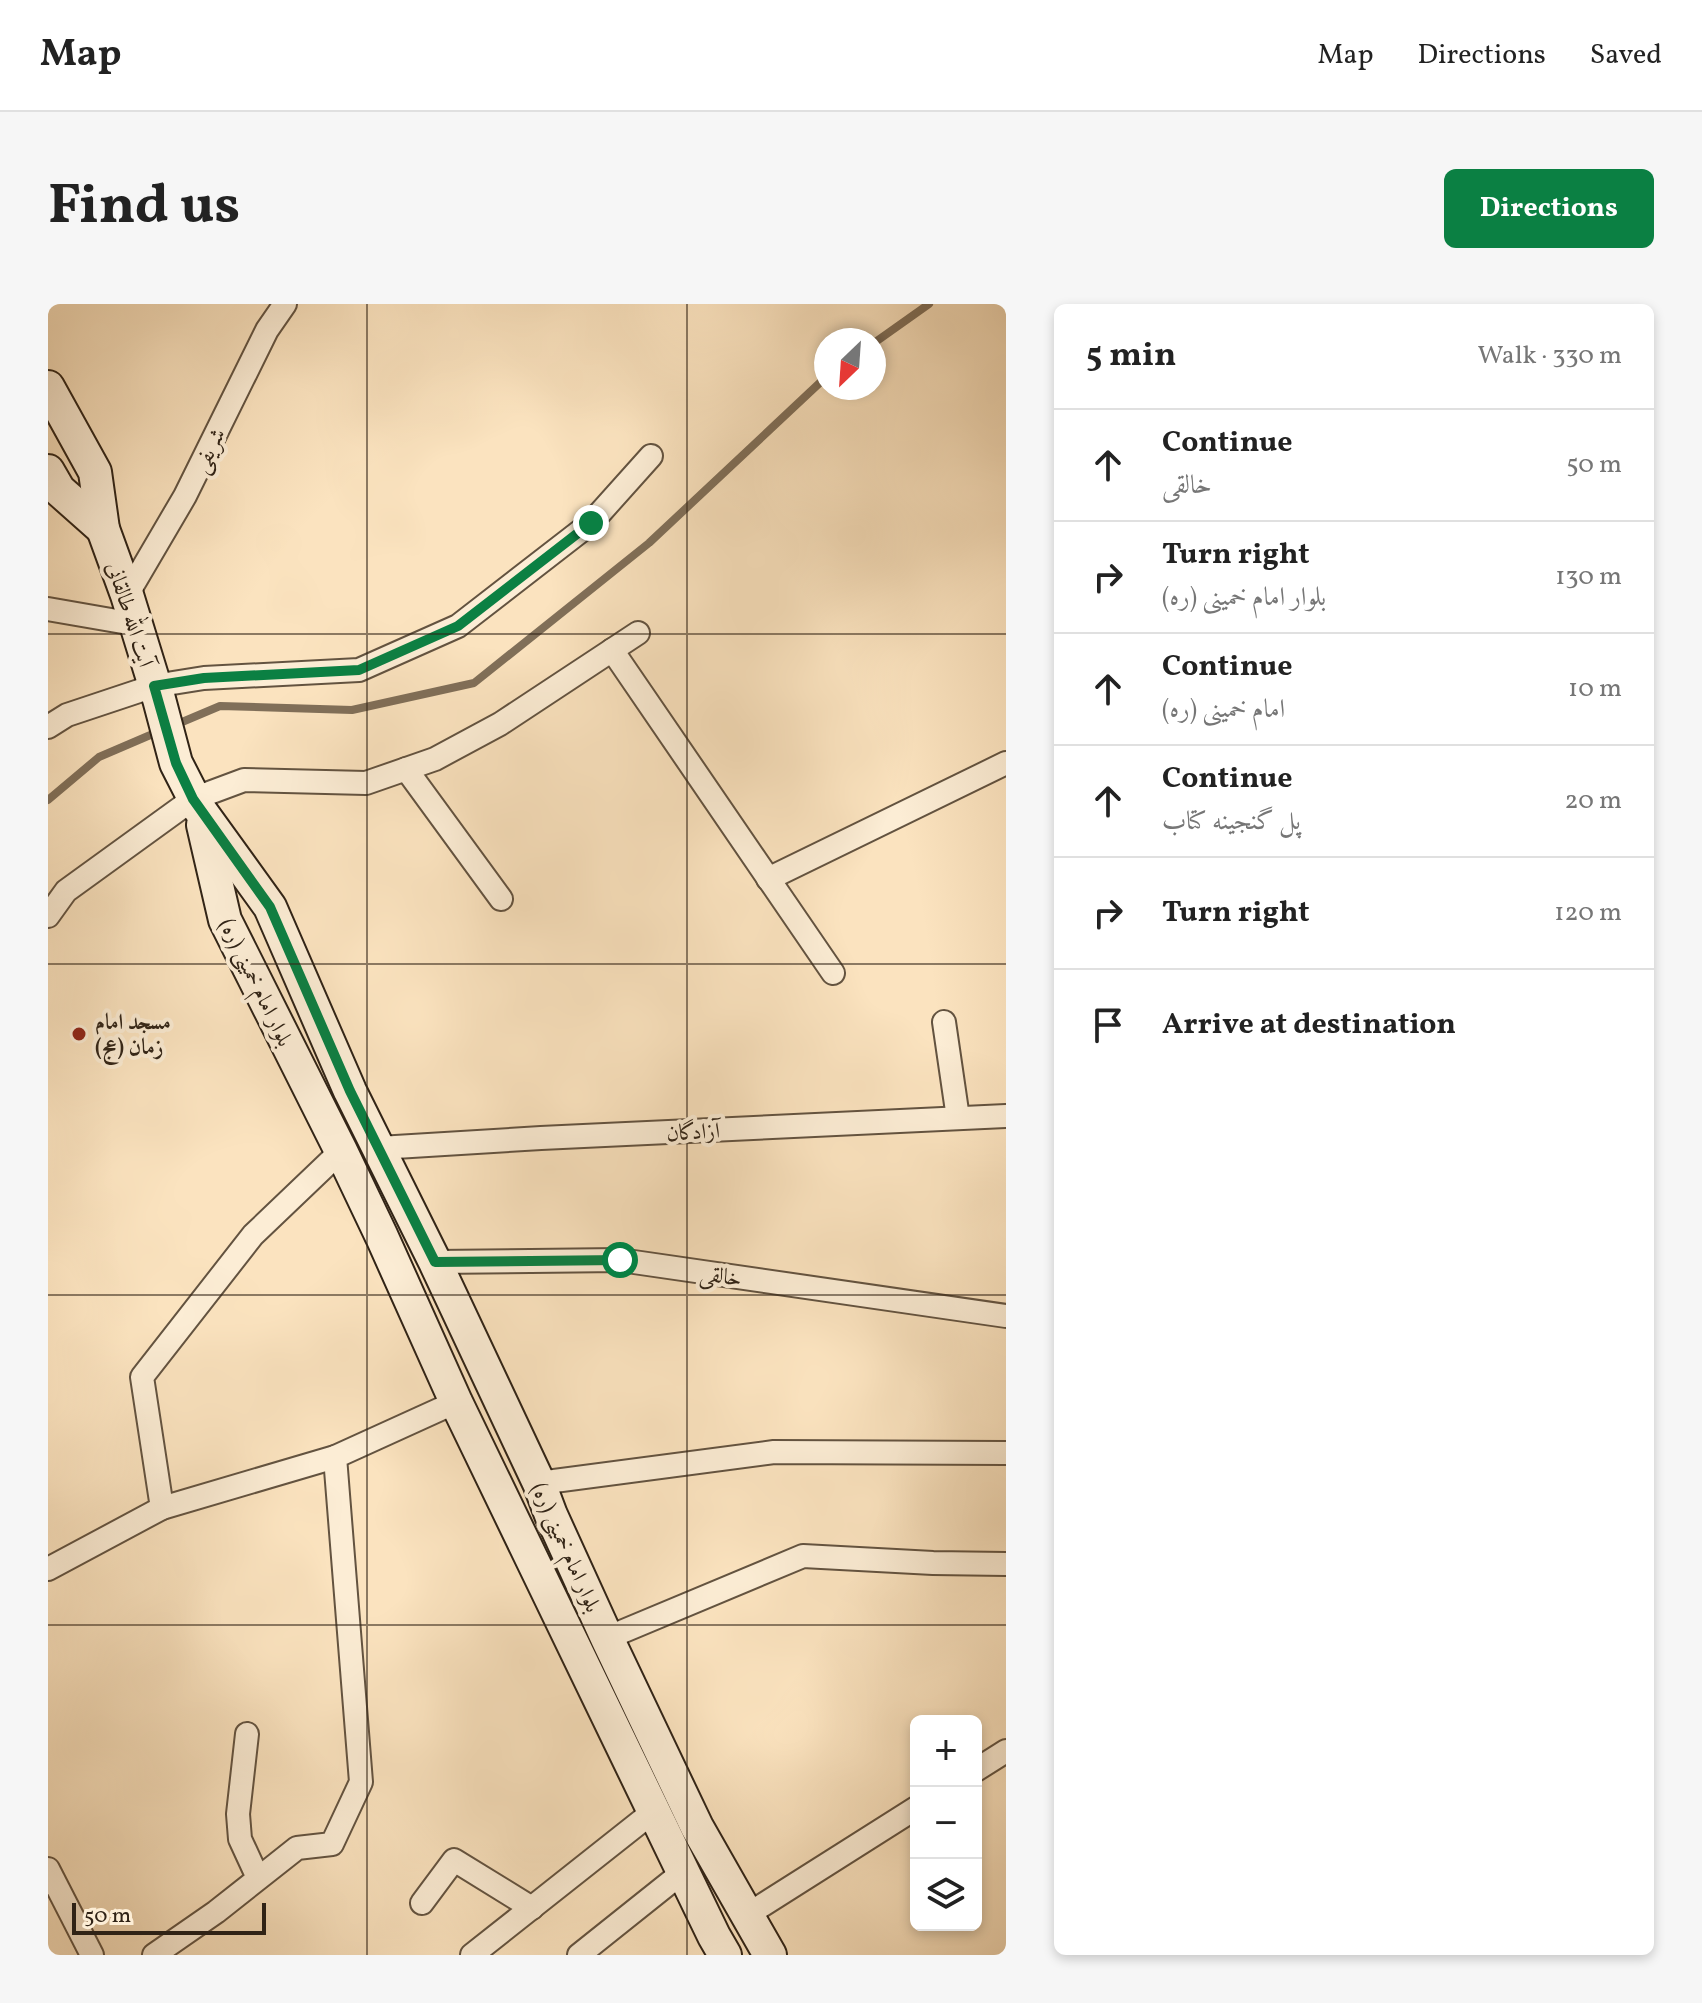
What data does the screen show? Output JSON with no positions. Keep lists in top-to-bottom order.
{
  "streets": {
    "main road": ["آیت الله طالقانی", "بلوار امام خمینی (ره)"],
    "street": ["شریفی", "آزادگان", "خالقی"]
  },
  "crossings": [
    ["شریفی", "آیت الله طالقانی"],
    ["آیت الله طالقانی", "بلوار امام خمینی (ره)"],
    ["بلوار امام خمینی (ره)", "آزادگان"],
    ["بلوار امام خمینی (ره)", "خالقی"]
  ],
  "places": ["مسجد امام زمان (عج)"],
  "scale_bar": "50 m",
  "north": "bottom left",
  "page": {
    "header": "Map",
    "nav": ["Map", "Directions", "Saved"],
    "title": "Find us",
    "buttons": "Directions",
    "heading": ["5 min", "Walk · 330 m"],
    "list": [
      ["Continue", "خالقی", "50 m"],
      ["Turn right", "بلوار امام خمینی (ره)", "130 m"],
      ["Continue", "امام خمینی (ره)", "10 m"],
      ["Continue", "پل گنجینه کتاب", "20 m"],
      ["Turn right", "120 m"],
      "Arrive at destination"
    ],
    "map_buttons": ["+", "−"],
    "scale": "50 m"
  }
}
